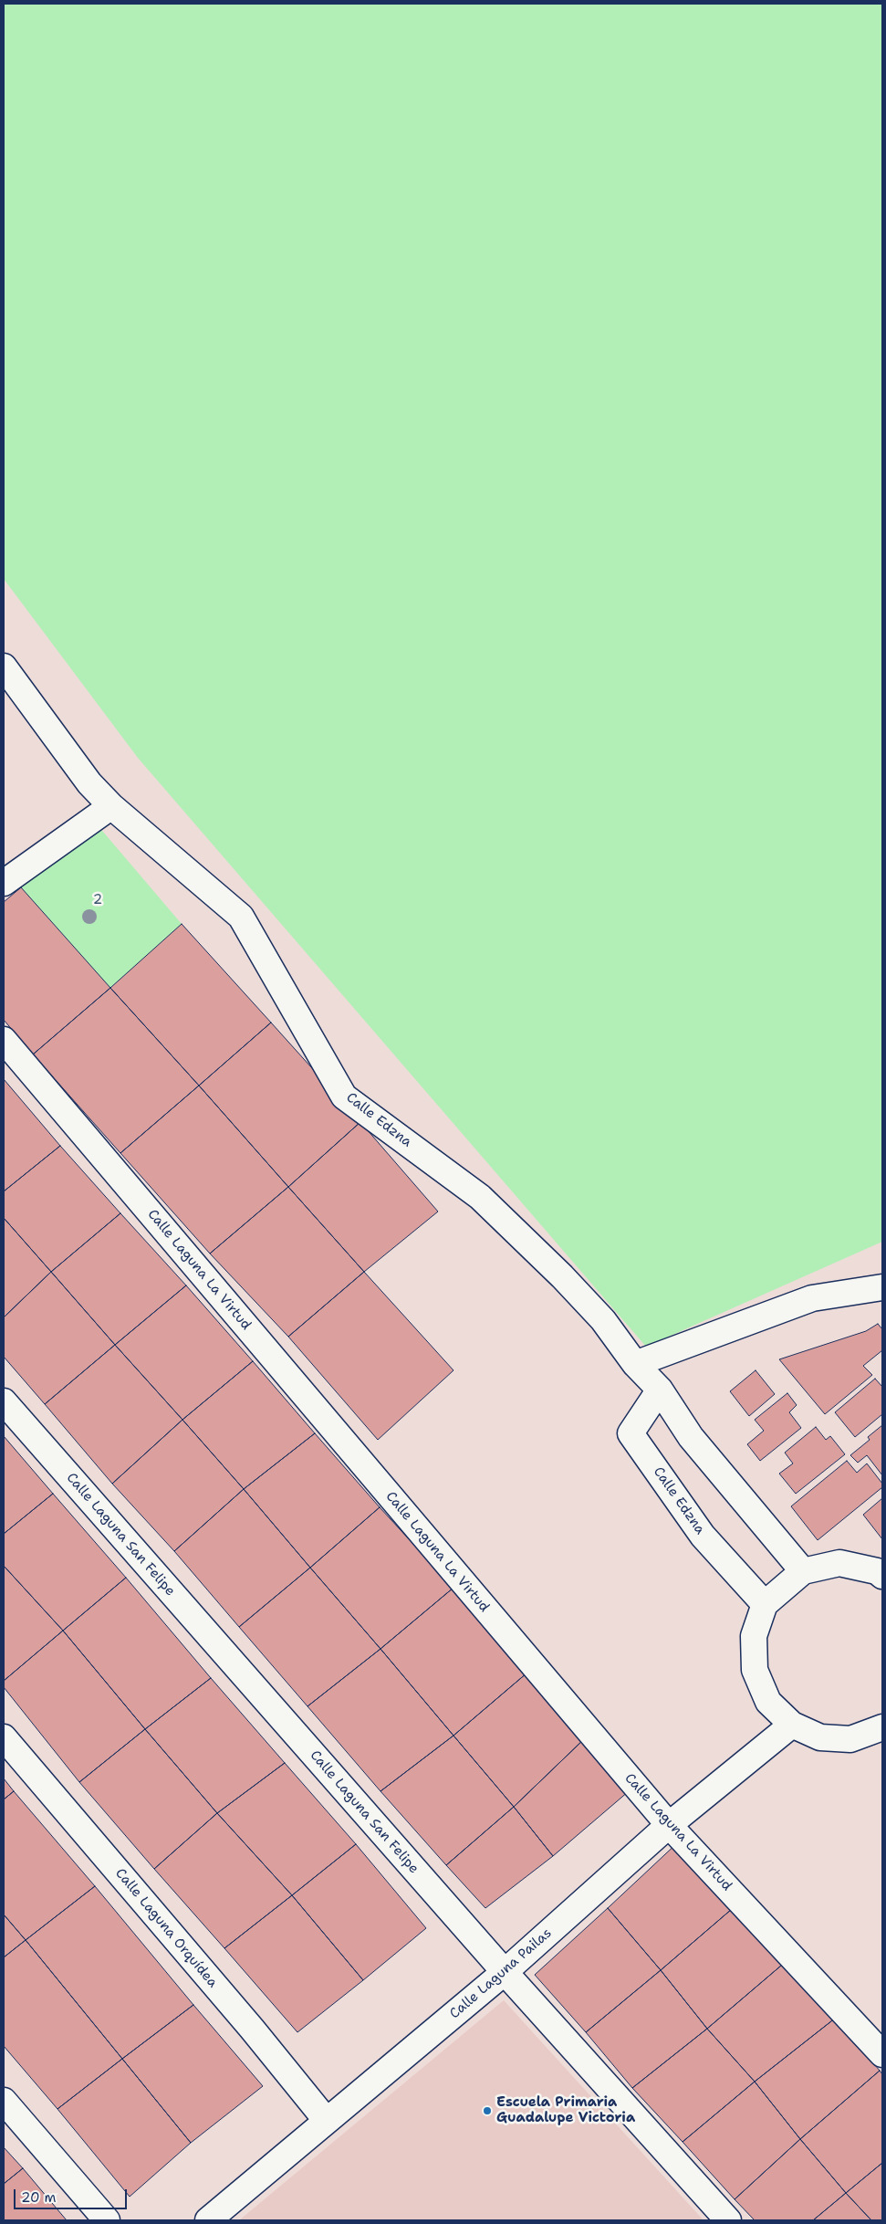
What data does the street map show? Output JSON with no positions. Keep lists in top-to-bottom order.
{
  "streets": {
    "street": [
      "Calle Edzna",
      "Calle Laguna La Virtud",
      "Calle Laguna San Felipe",
      "Calle Laguna Orquídea",
      "Calle Laguna Pailas"
    ]
  },
  "crossings": [
    ["Calle Laguna La Virtud", "Calle Laguna Pailas"],
    ["Calle Laguna San Felipe", "Calle Laguna Pailas"],
    ["Calle Laguna Orquídea", "Calle Laguna Pailas"]
  ],
  "parks": ["2"],
  "places": ["Escuela Primaria Guadalupe Victoria"],
  "scale_bar": "20 m"
}
